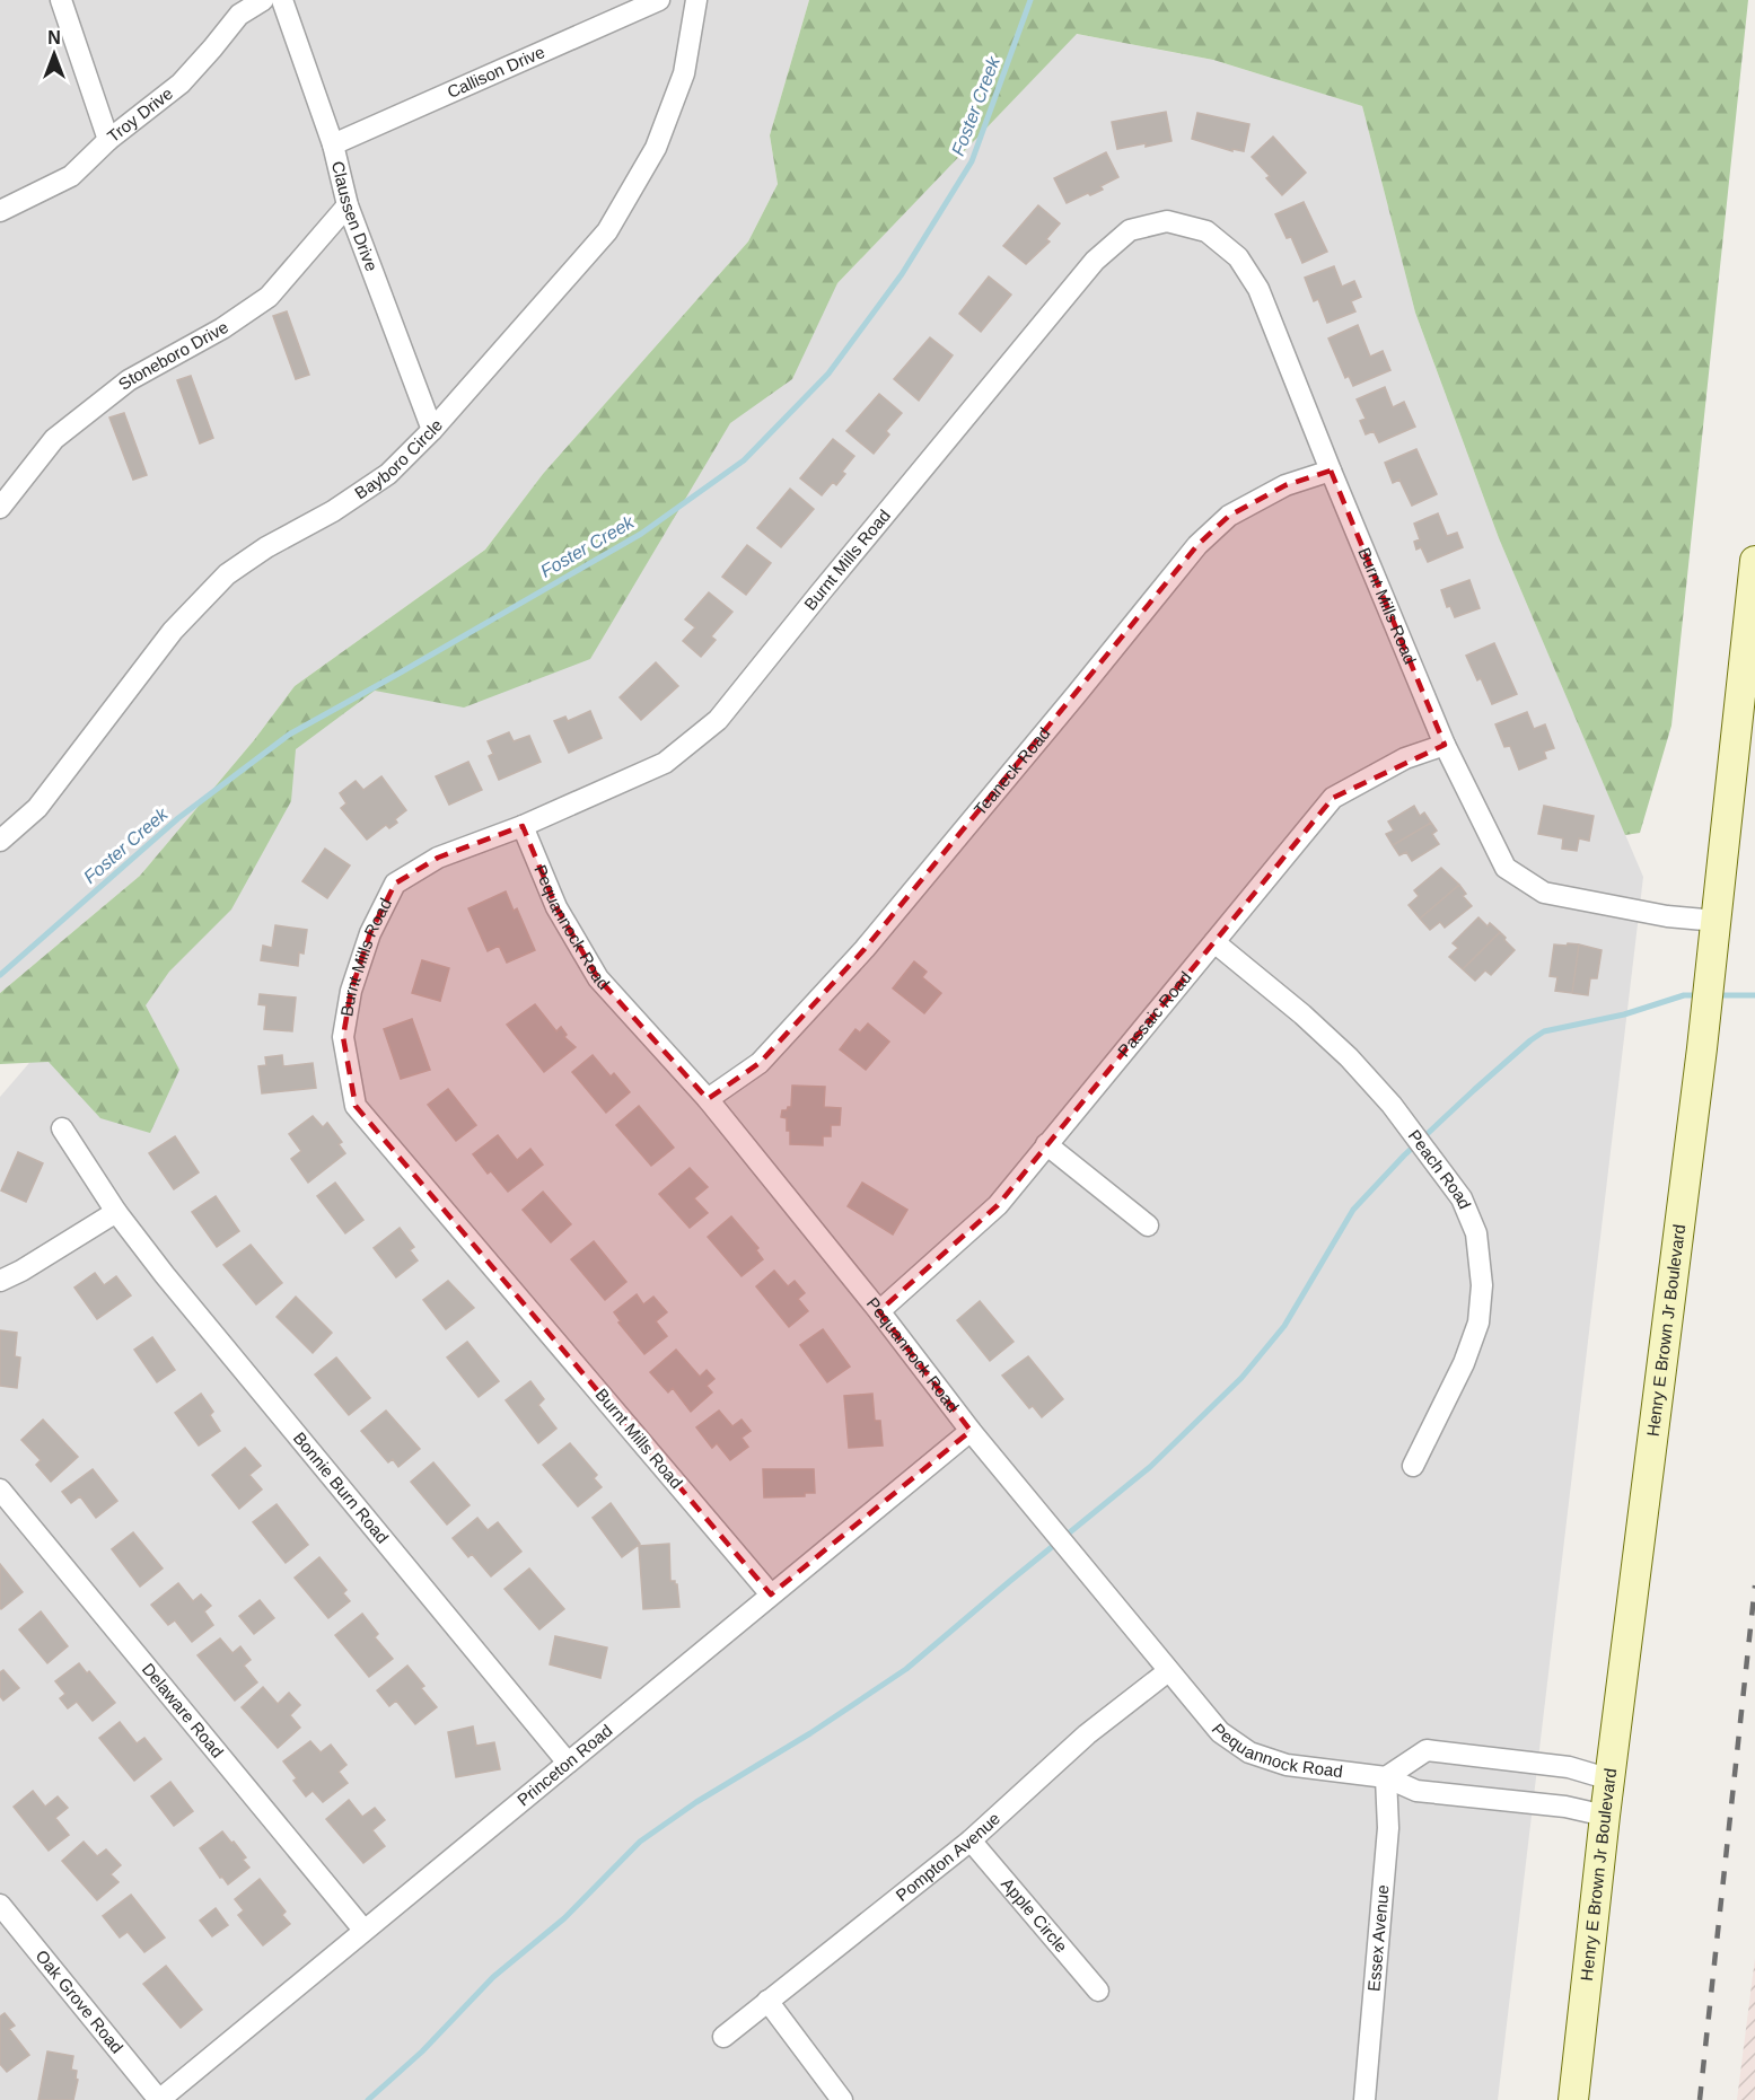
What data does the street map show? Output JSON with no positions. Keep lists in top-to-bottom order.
{
  "streets": {
    "main road": ["Henry E Brown Jr Boulevard"],
    "street": [
      "Callison Drive",
      "Troy Drive",
      "Claussen Drive",
      "Stoneboro Drive",
      "Bayboro Circle",
      "Burnt Mills Road",
      "Teaneck Road",
      "Pequannock Road",
      "Passaic Road",
      "Peach Road",
      "Bonnie Burn Road",
      "Delaware Road",
      "Princeton Road",
      "Pompton Avenue",
      "Apple Circle",
      "Essex Avenue",
      "Oak Grove Road"
    ]
  },
  "crossings": [
    ["Callison Drive", "Claussen Drive"],
    ["Claussen Drive", "Stoneboro Drive"],
    ["Claussen Drive", "Bayboro Circle"],
    ["Burnt Mills Road", "Teaneck Road"],
    ["Burnt Mills Road", "Pequannock Road"],
    ["Burnt Mills Road", "Passaic Road"],
    ["Burnt Mills Road", "Henry E Brown Jr Boulevard"],
    ["Burnt Mills Road", "Princeton Road"],
    ["Teaneck Road", "Pequannock Road"],
    ["Pequannock Road", "Passaic Road"],
    ["Pequannock Road", "Henry E Brown Jr Boulevard"],
    ["Pequannock Road", "Princeton Road"],
    ["Pequannock Road", "Pompton Avenue"],
    ["Pequannock Road", "Essex Avenue"],
    ["Passaic Road", "Peach Road"],
    ["Bonnie Burn Road", "Princeton Road"],
    ["Delaware Road", "Princeton Road"],
    ["Princeton Road", "Oak Grove Road"],
    ["Pompton Avenue", "Apple Circle"]
  ],
  "water": ["Foster Creek"],
  "north": "top"
}
